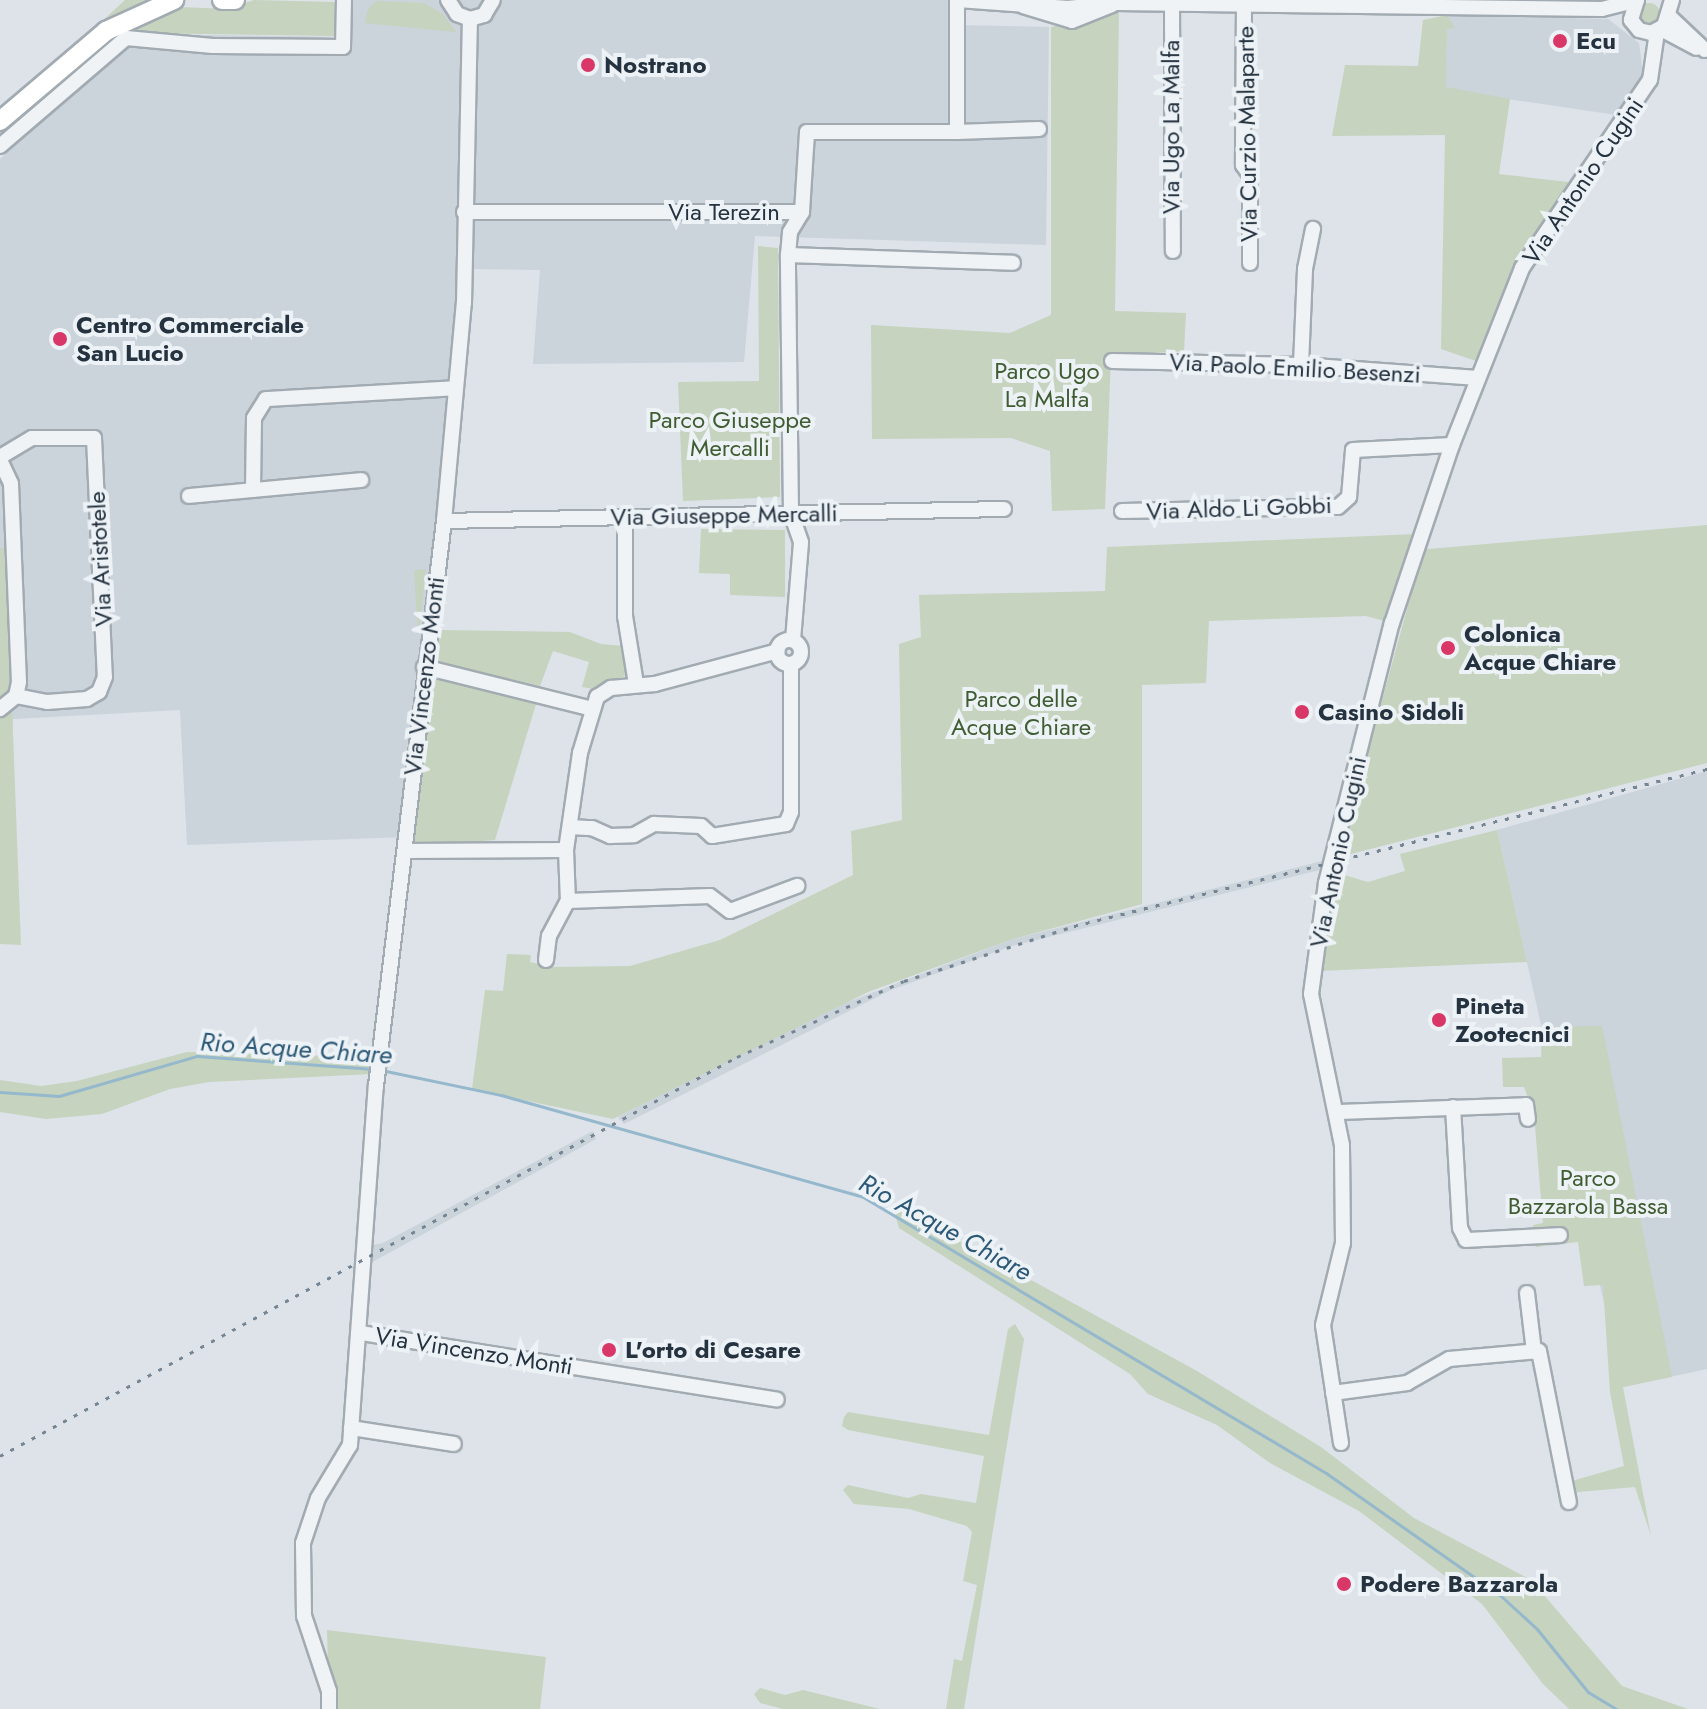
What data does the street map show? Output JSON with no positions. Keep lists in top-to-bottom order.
{
  "streets": {
    "street": [
      "Via Ugo La Malfa",
      "Via Curzio Malaparte",
      "Via Antonio Cugini",
      "Via Terezin",
      "Via Paolo Emilio Besenzi",
      "Via Aldo Li Gobbi",
      "Via Giuseppe Mercalli",
      "Via Aristotele",
      "Via Vincenzo Monti"
    ]
  },
  "crossings": [
    ["Via Antonio Cugini", "Via Paolo Emilio Besenzi"],
    ["Via Antonio Cugini", "Via Aldo Li Gobbi"],
    ["Via Terezin", "Via Vincenzo Monti"],
    ["Via Giuseppe Mercalli", "Via Vincenzo Monti"]
  ],
  "water": ["Rio Acque Chiare"],
  "parks": [
    "Parco Ugo La Malfa",
    "Parco Giuseppe Mercalli",
    "Parco delle Acque Chiare",
    "Parco Bazzarola Bassa"
  ],
  "places": [
    "Ecu",
    "Nostrano",
    "Centro Commerciale San Lucio",
    "Colonica Acque Chiare",
    "Casino Sidoli",
    "Pineta Zootecnici",
    "L'orto di Cesare",
    "Podere Bazzarola"
  ]
}
